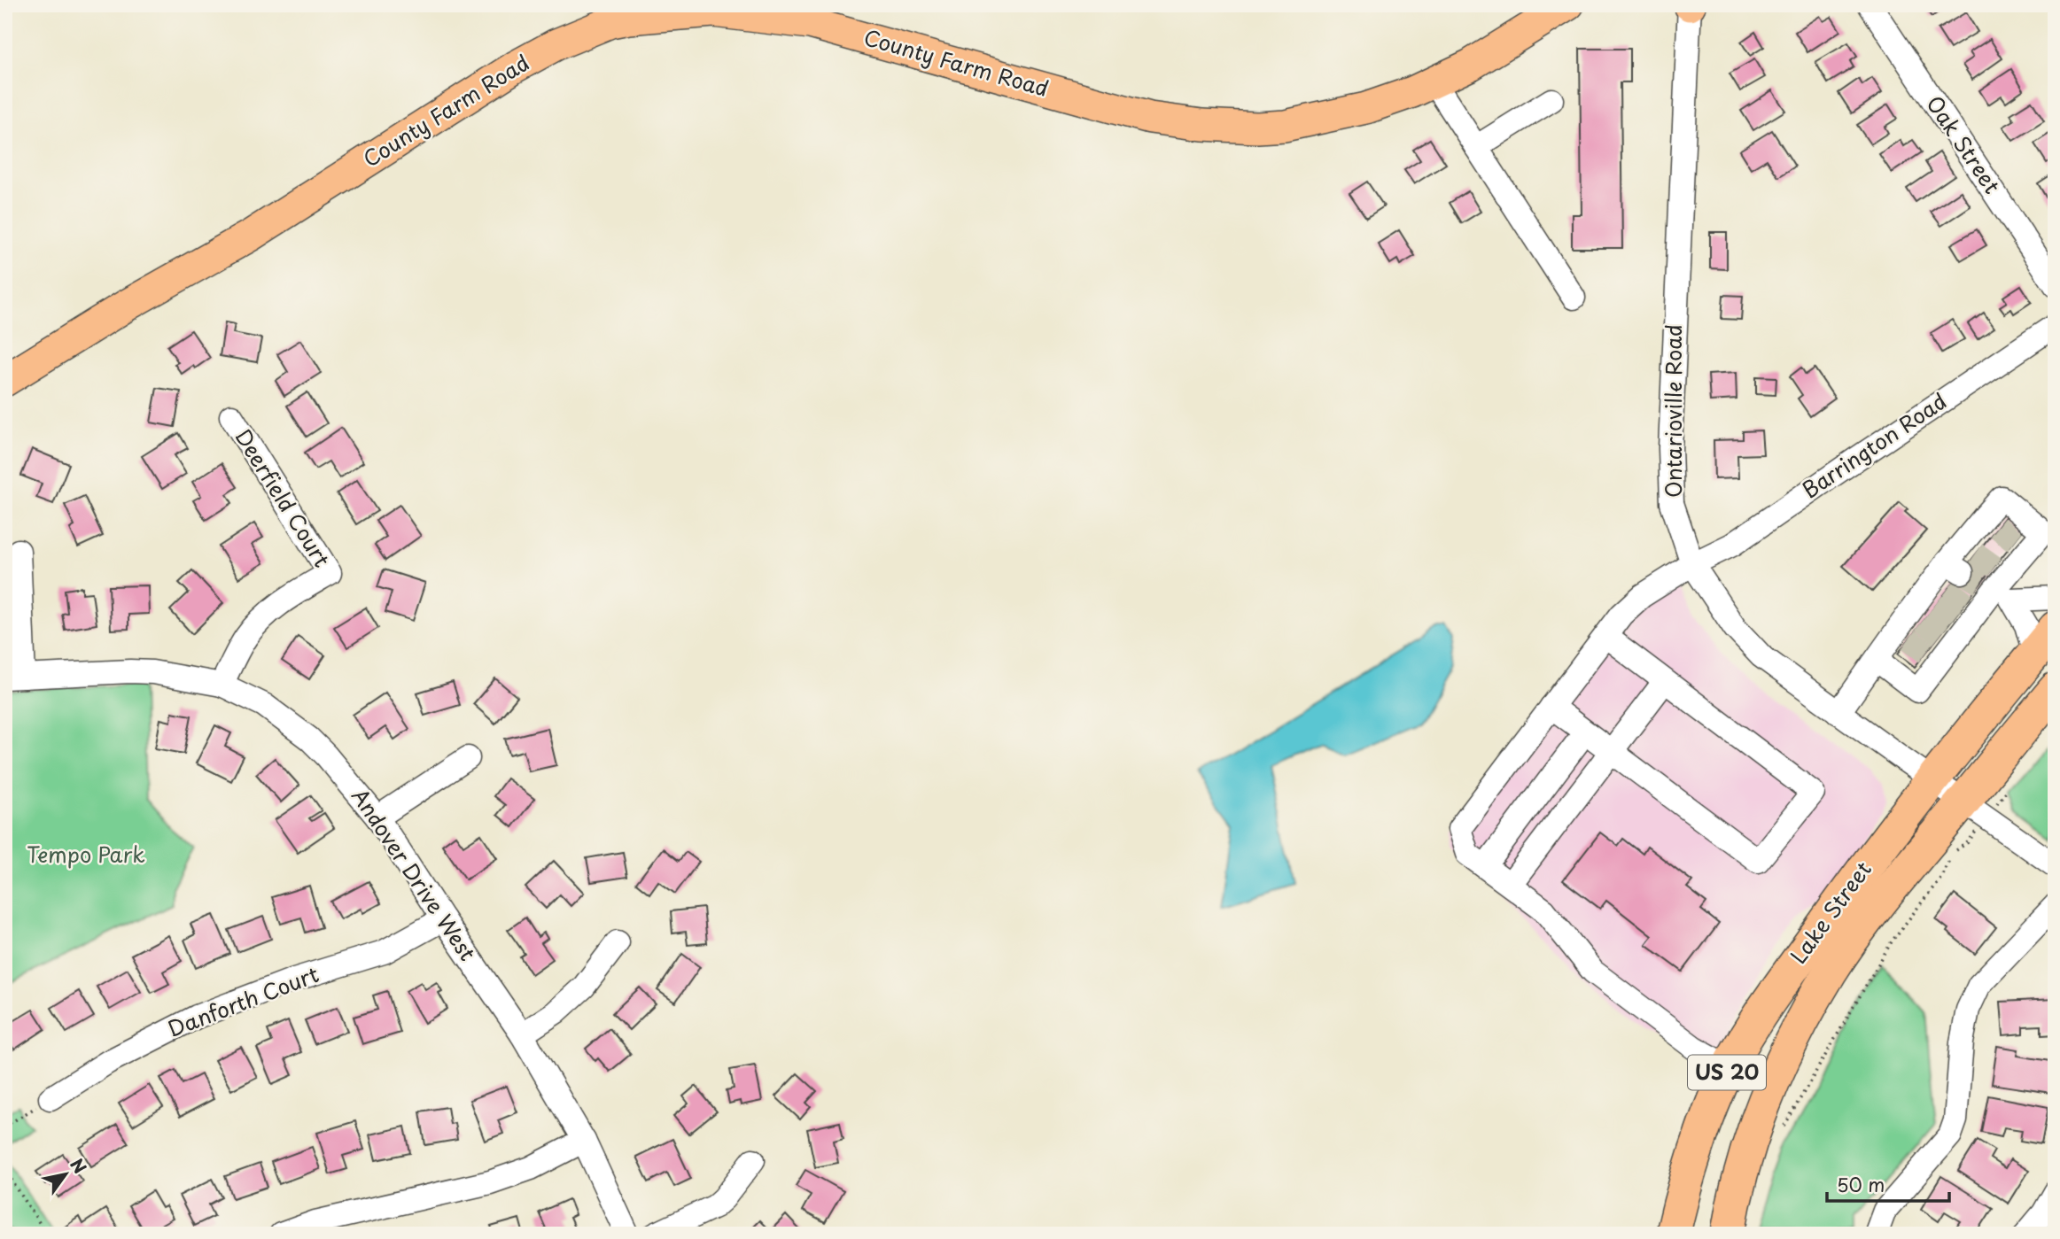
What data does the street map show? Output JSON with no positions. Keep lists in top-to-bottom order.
{
  "streets": {
    "highway": ["Lake Street", "US 20"],
    "main road": ["County Farm Road"],
    "street": [
      "Oak Street",
      "Ontarioville Road",
      "Barrington Road",
      "Deerfield Court",
      "Andover Drive West",
      "Danforth Court"
    ]
  },
  "crossings": [
    ["Ontarioville Road", "Barrington Road"],
    ["Ontarioville Road", "Lake Street"],
    ["Deerfield Court", "Andover Drive West"],
    ["Andover Drive West", "Danforth Court"]
  ],
  "parks": ["Tempo Park"],
  "scale_bar": "50 m",
  "north": "top right"
}
